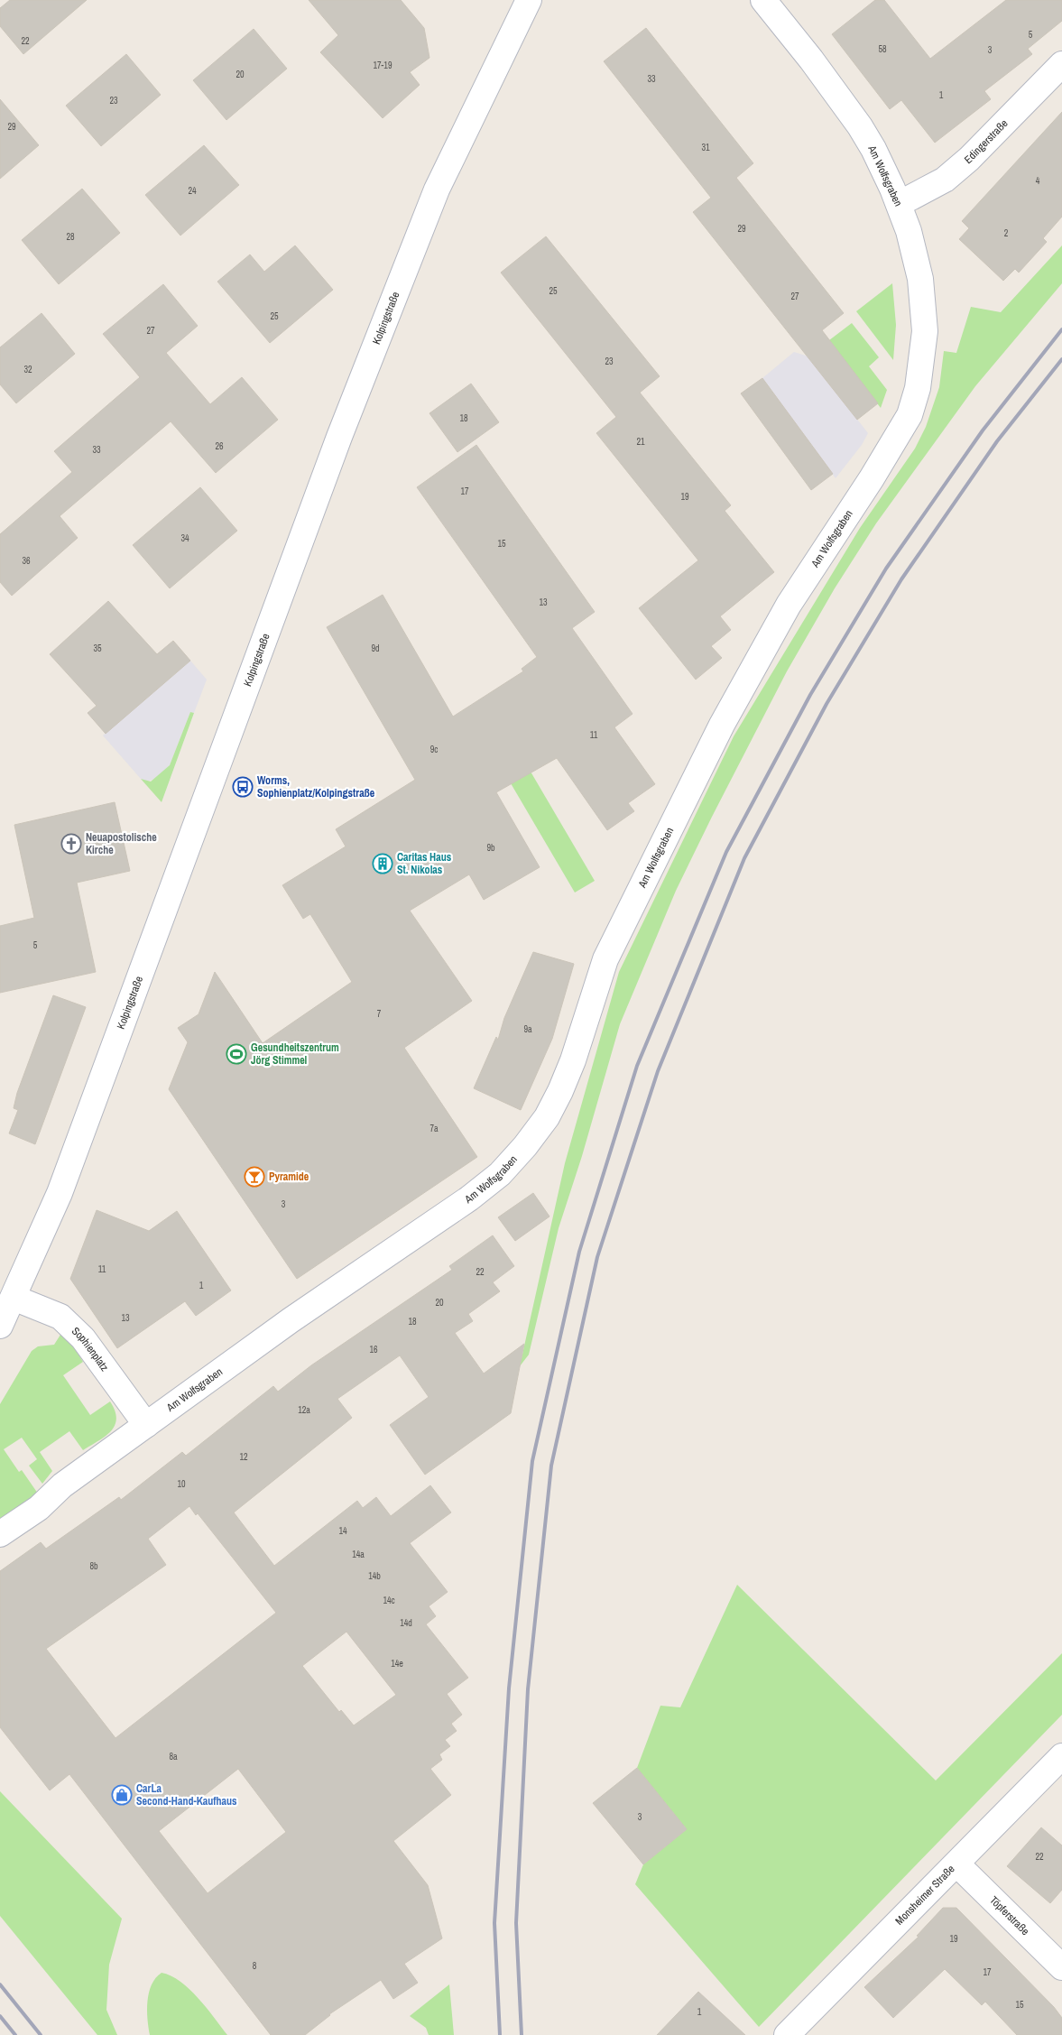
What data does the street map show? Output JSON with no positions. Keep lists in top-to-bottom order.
{
  "streets": {
    "street": [
      "Edingerstraße",
      "Am Wolfsgraben",
      "Kolpingstraße",
      "Sophienplatz",
      "Monsheimer Straße",
      "Töpferstraße"
    ]
  },
  "crossings": [
    ["Edingerstraße", "Am Wolfsgraben"],
    ["Am Wolfsgraben", "Sophienplatz"],
    ["Kolpingstraße", "Sophienplatz"],
    ["Monsheimer Straße", "Töpferstraße"]
  ],
  "places": {
    "bus stop": ["Worms, Sophienplatz/Kolpingstraße"],
    "church": ["Neuapostolische Kirche"],
    "building": ["Caritas Haus St. Nikolas"],
    "sports": ["Gesundheitszentrum Jörg Stimmel"],
    "bar": ["Pyramide"],
    "shop": ["CarLa Second-Hand-Kaufhaus"]
  },
  "house_numbers": [
    "5",
    "22",
    "58",
    "3",
    "17-19",
    "20",
    "33",
    "1",
    "23",
    "29",
    "31",
    "4",
    "24",
    "29",
    "2",
    "28",
    "25",
    "27",
    "25",
    "27",
    "23",
    "32",
    "18",
    "21",
    "26",
    "33",
    "17",
    "19",
    "34",
    "15",
    "36",
    "13",
    "35",
    "9d",
    "11",
    "9c",
    "9b",
    "5",
    "7",
    "9a",
    "7a",
    "3",
    "11",
    "22",
    "1",
    "20",
    "13",
    "18",
    "16",
    "12a",
    "12",
    "10",
    "14",
    "14a",
    "8b",
    "14b",
    "14c",
    "14d",
    "14e",
    "8a",
    "3",
    "22",
    "19",
    "8",
    "17",
    "15",
    "1"
  ]
}
